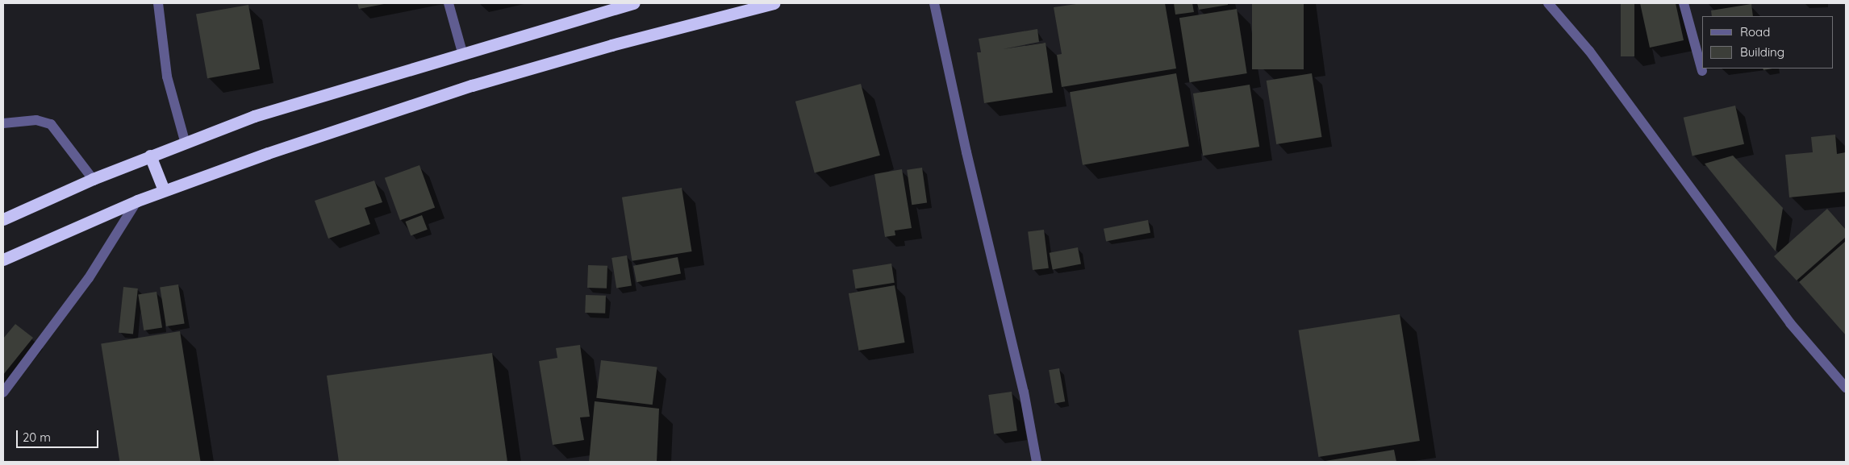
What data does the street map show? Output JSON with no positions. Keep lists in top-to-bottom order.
{
  "legend": ["Road", "Building"],
  "scale_bar": "20 m"
}
